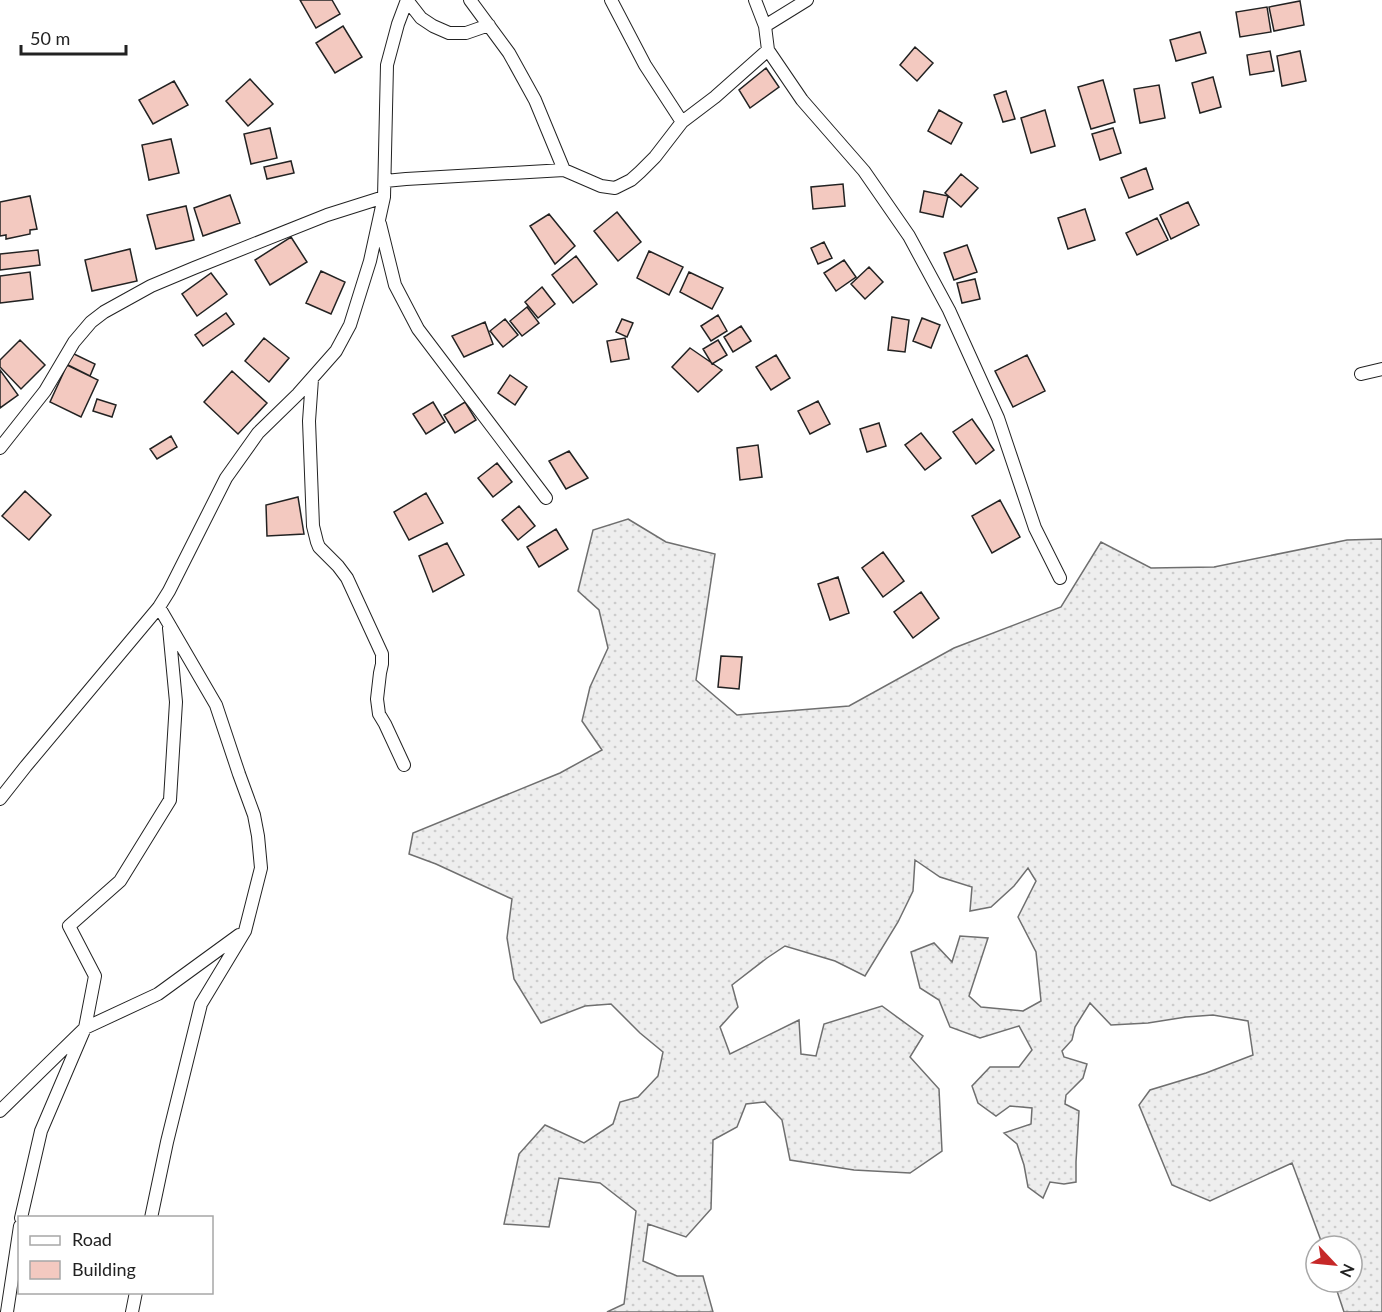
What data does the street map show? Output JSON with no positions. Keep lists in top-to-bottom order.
{
  "legend": ["Road", "Building"],
  "scale_bar": "50 m",
  "north": "bottom right"
}
